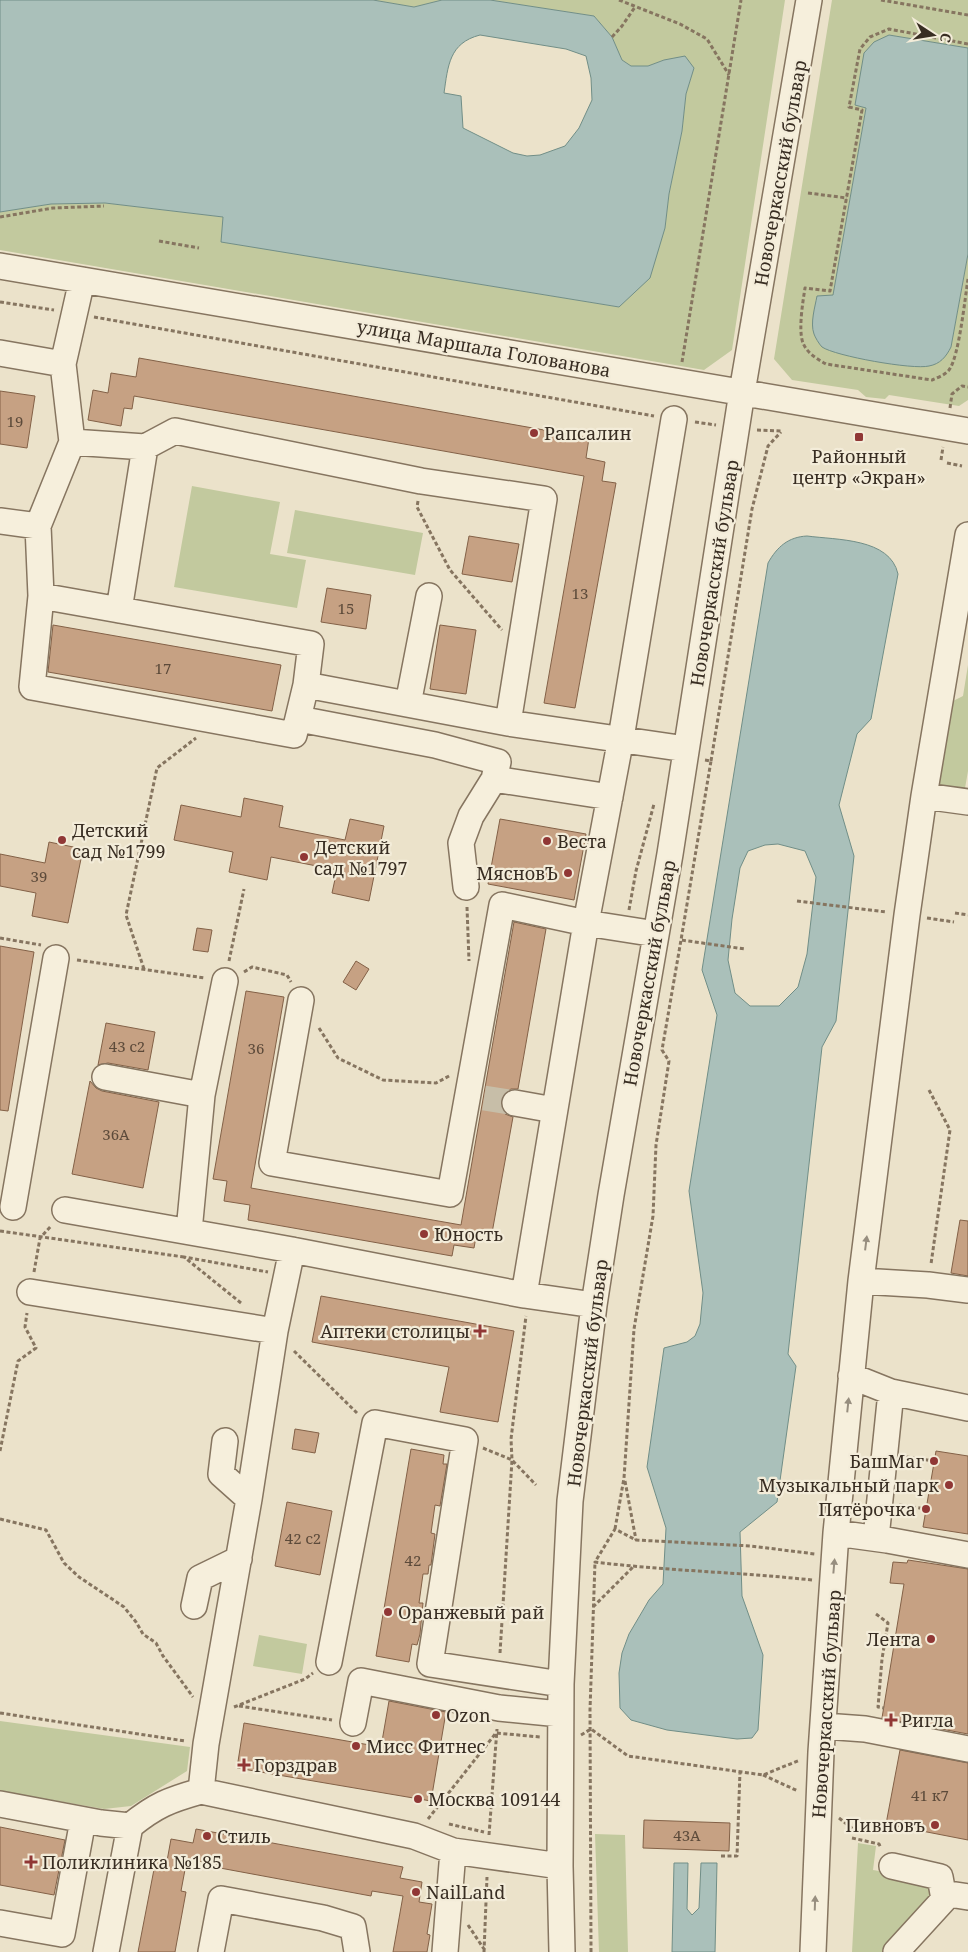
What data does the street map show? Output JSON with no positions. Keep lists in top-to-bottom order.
{
  "streets": {
    "street": ["Новочеркасский бульвар", "улица Маршала Голованова"]
  },
  "crossings": [
    ["Новочеркасский бульвар", "улица Маршала Голованова"]
  ],
  "places": {
    "other": [
      "Рапсалин",
      "Детский сад №1799",
      "Веста",
      "Детский сад №1797",
      "МясновЪ",
      "Юность",
      "БашМаг",
      "Музыкальный парк",
      "Пятёрочка",
      "Оранжевый рай",
      "Лента",
      "Ozon",
      "Мисс Фитнес",
      "Москва 109144",
      "Пивновъ",
      "Стиль",
      "NailLand"
    ],
    "transit": ["Районный центр «Экран»"],
    "health": [
      "Аптеки столицы",
      "Ригла",
      "Горздрав",
      "Поликлиника №185"
    ]
  },
  "house_numbers": [
    "19",
    "13",
    "15",
    "17",
    "39",
    "43 с2",
    "36",
    "36А",
    "42 с2",
    "42",
    "41 к7",
    "43А"
  ],
  "north": "right"
}
